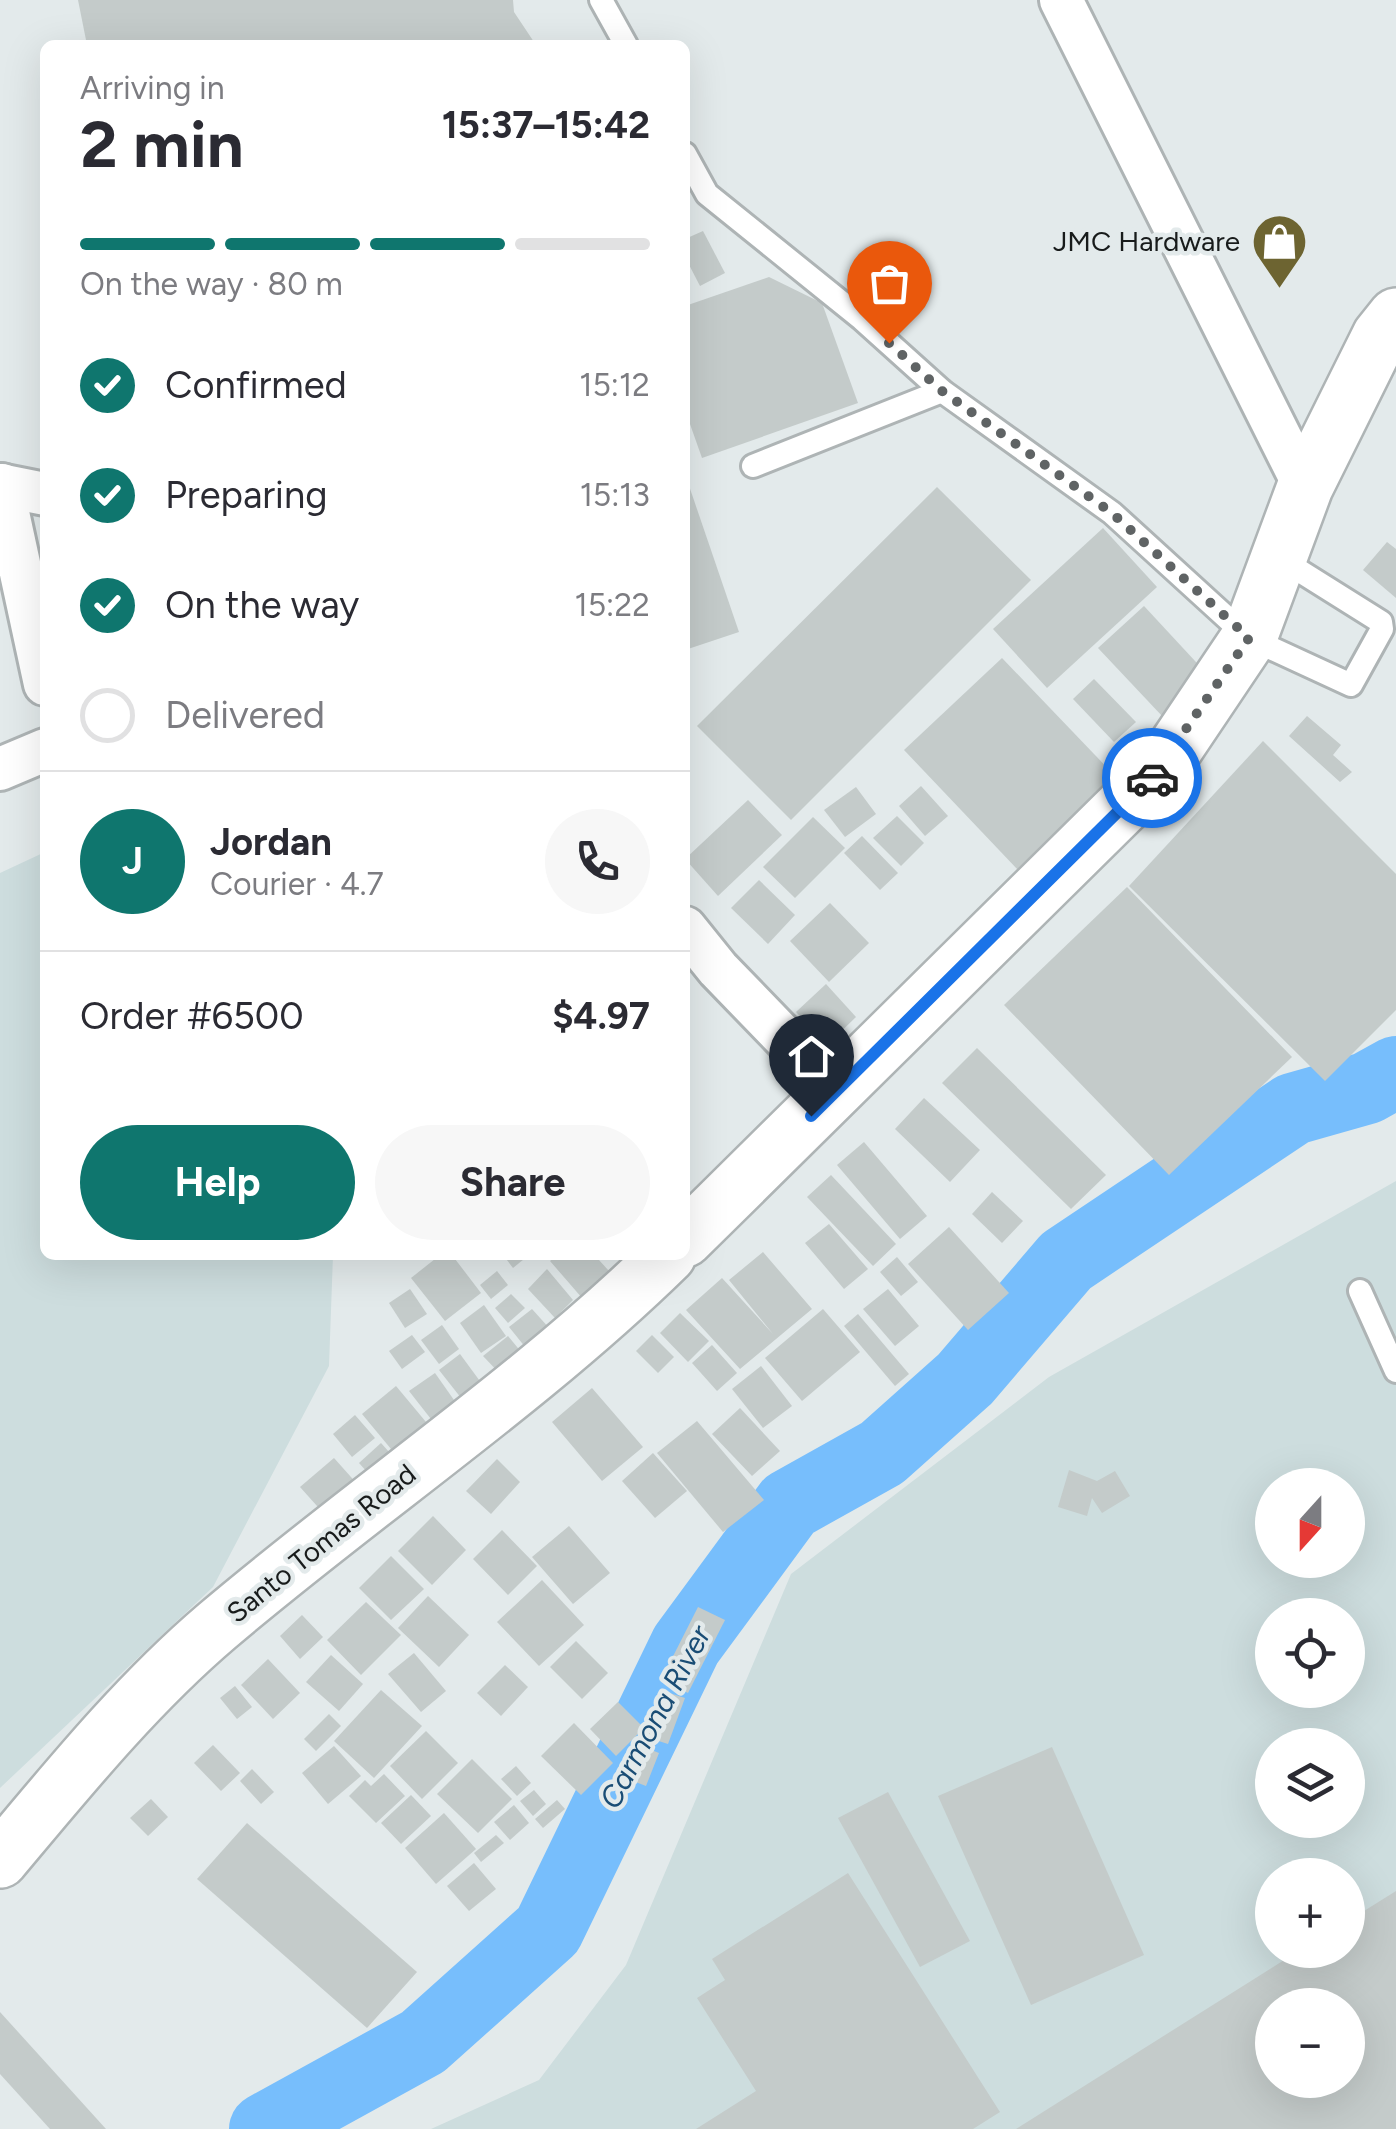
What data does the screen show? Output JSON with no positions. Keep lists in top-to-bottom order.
{
  "streets": {
    "street": ["Santo Tomas Road"]
  },
  "water": ["Carmona River"],
  "places": {
    "shop": ["JMC Hardware"]
  },
  "north": "bottom",
  "page": {
    "heading": ["2 min", "Arriving in", "15:37–15:42"],
    "panel": [
      "Jordan",
      "Courier · 4.7",
      "Order #6500",
      "$4.97"
    ],
    "bar": "On the way · 80 m",
    "list": [
      ["Confirmed", "15:12"],
      ["Preparing", "15:13"],
      ["On the way", "15:22"],
      "Delivered"
    ],
    "round": "J",
    "buttons": ["Help", "Share"],
    "map_buttons": ["+", "−"]
  }
}
